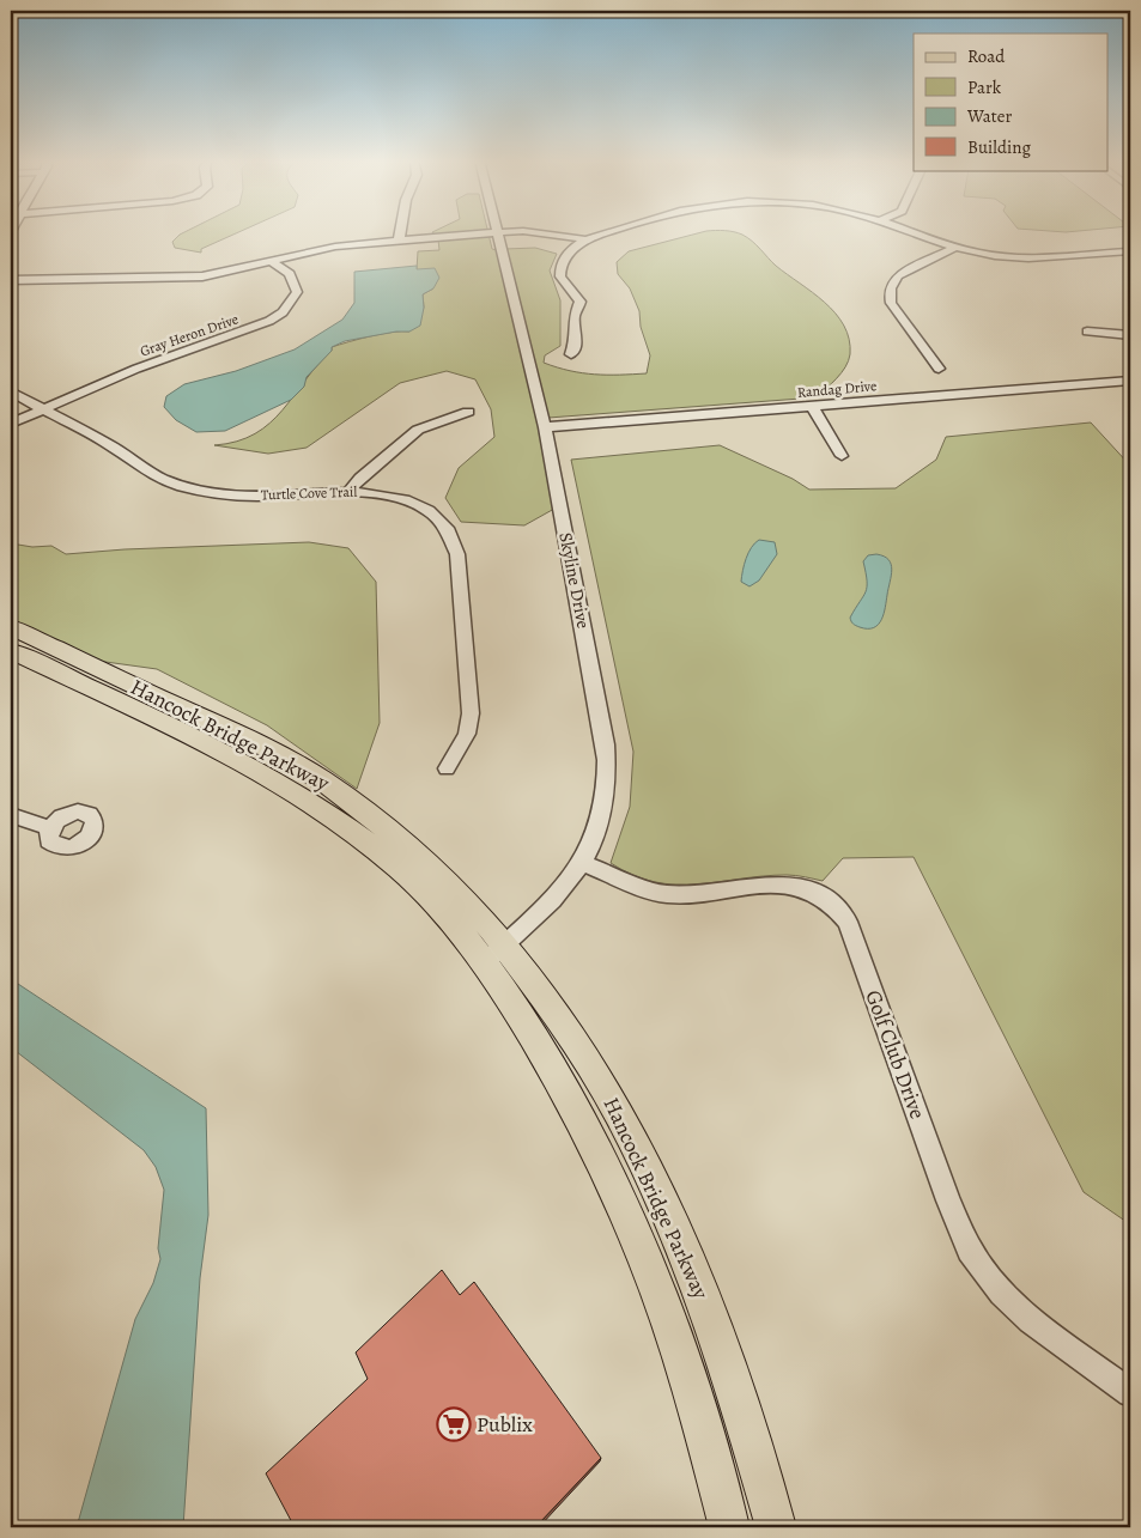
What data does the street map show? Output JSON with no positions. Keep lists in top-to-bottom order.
{
  "streets": {
    "main road": ["Hancock Bridge Parkway"],
    "street": [
      "Gray Heron Drive",
      "Randag Drive",
      "Turtle Cove Trail",
      "Skyline Drive",
      "Golf Club Drive"
    ]
  },
  "crossings": [
    ["Gray Heron Drive", "Turtle Cove Trail"],
    ["Randag Drive", "Skyline Drive"],
    ["Skyline Drive", "Hancock Bridge Parkway"],
    ["Skyline Drive", "Golf Club Drive"]
  ],
  "places": {
    "supermarket": ["Publix"]
  },
  "legend": [
    "Road",
    "Park",
    "Water",
    "Building"
  ]
}
